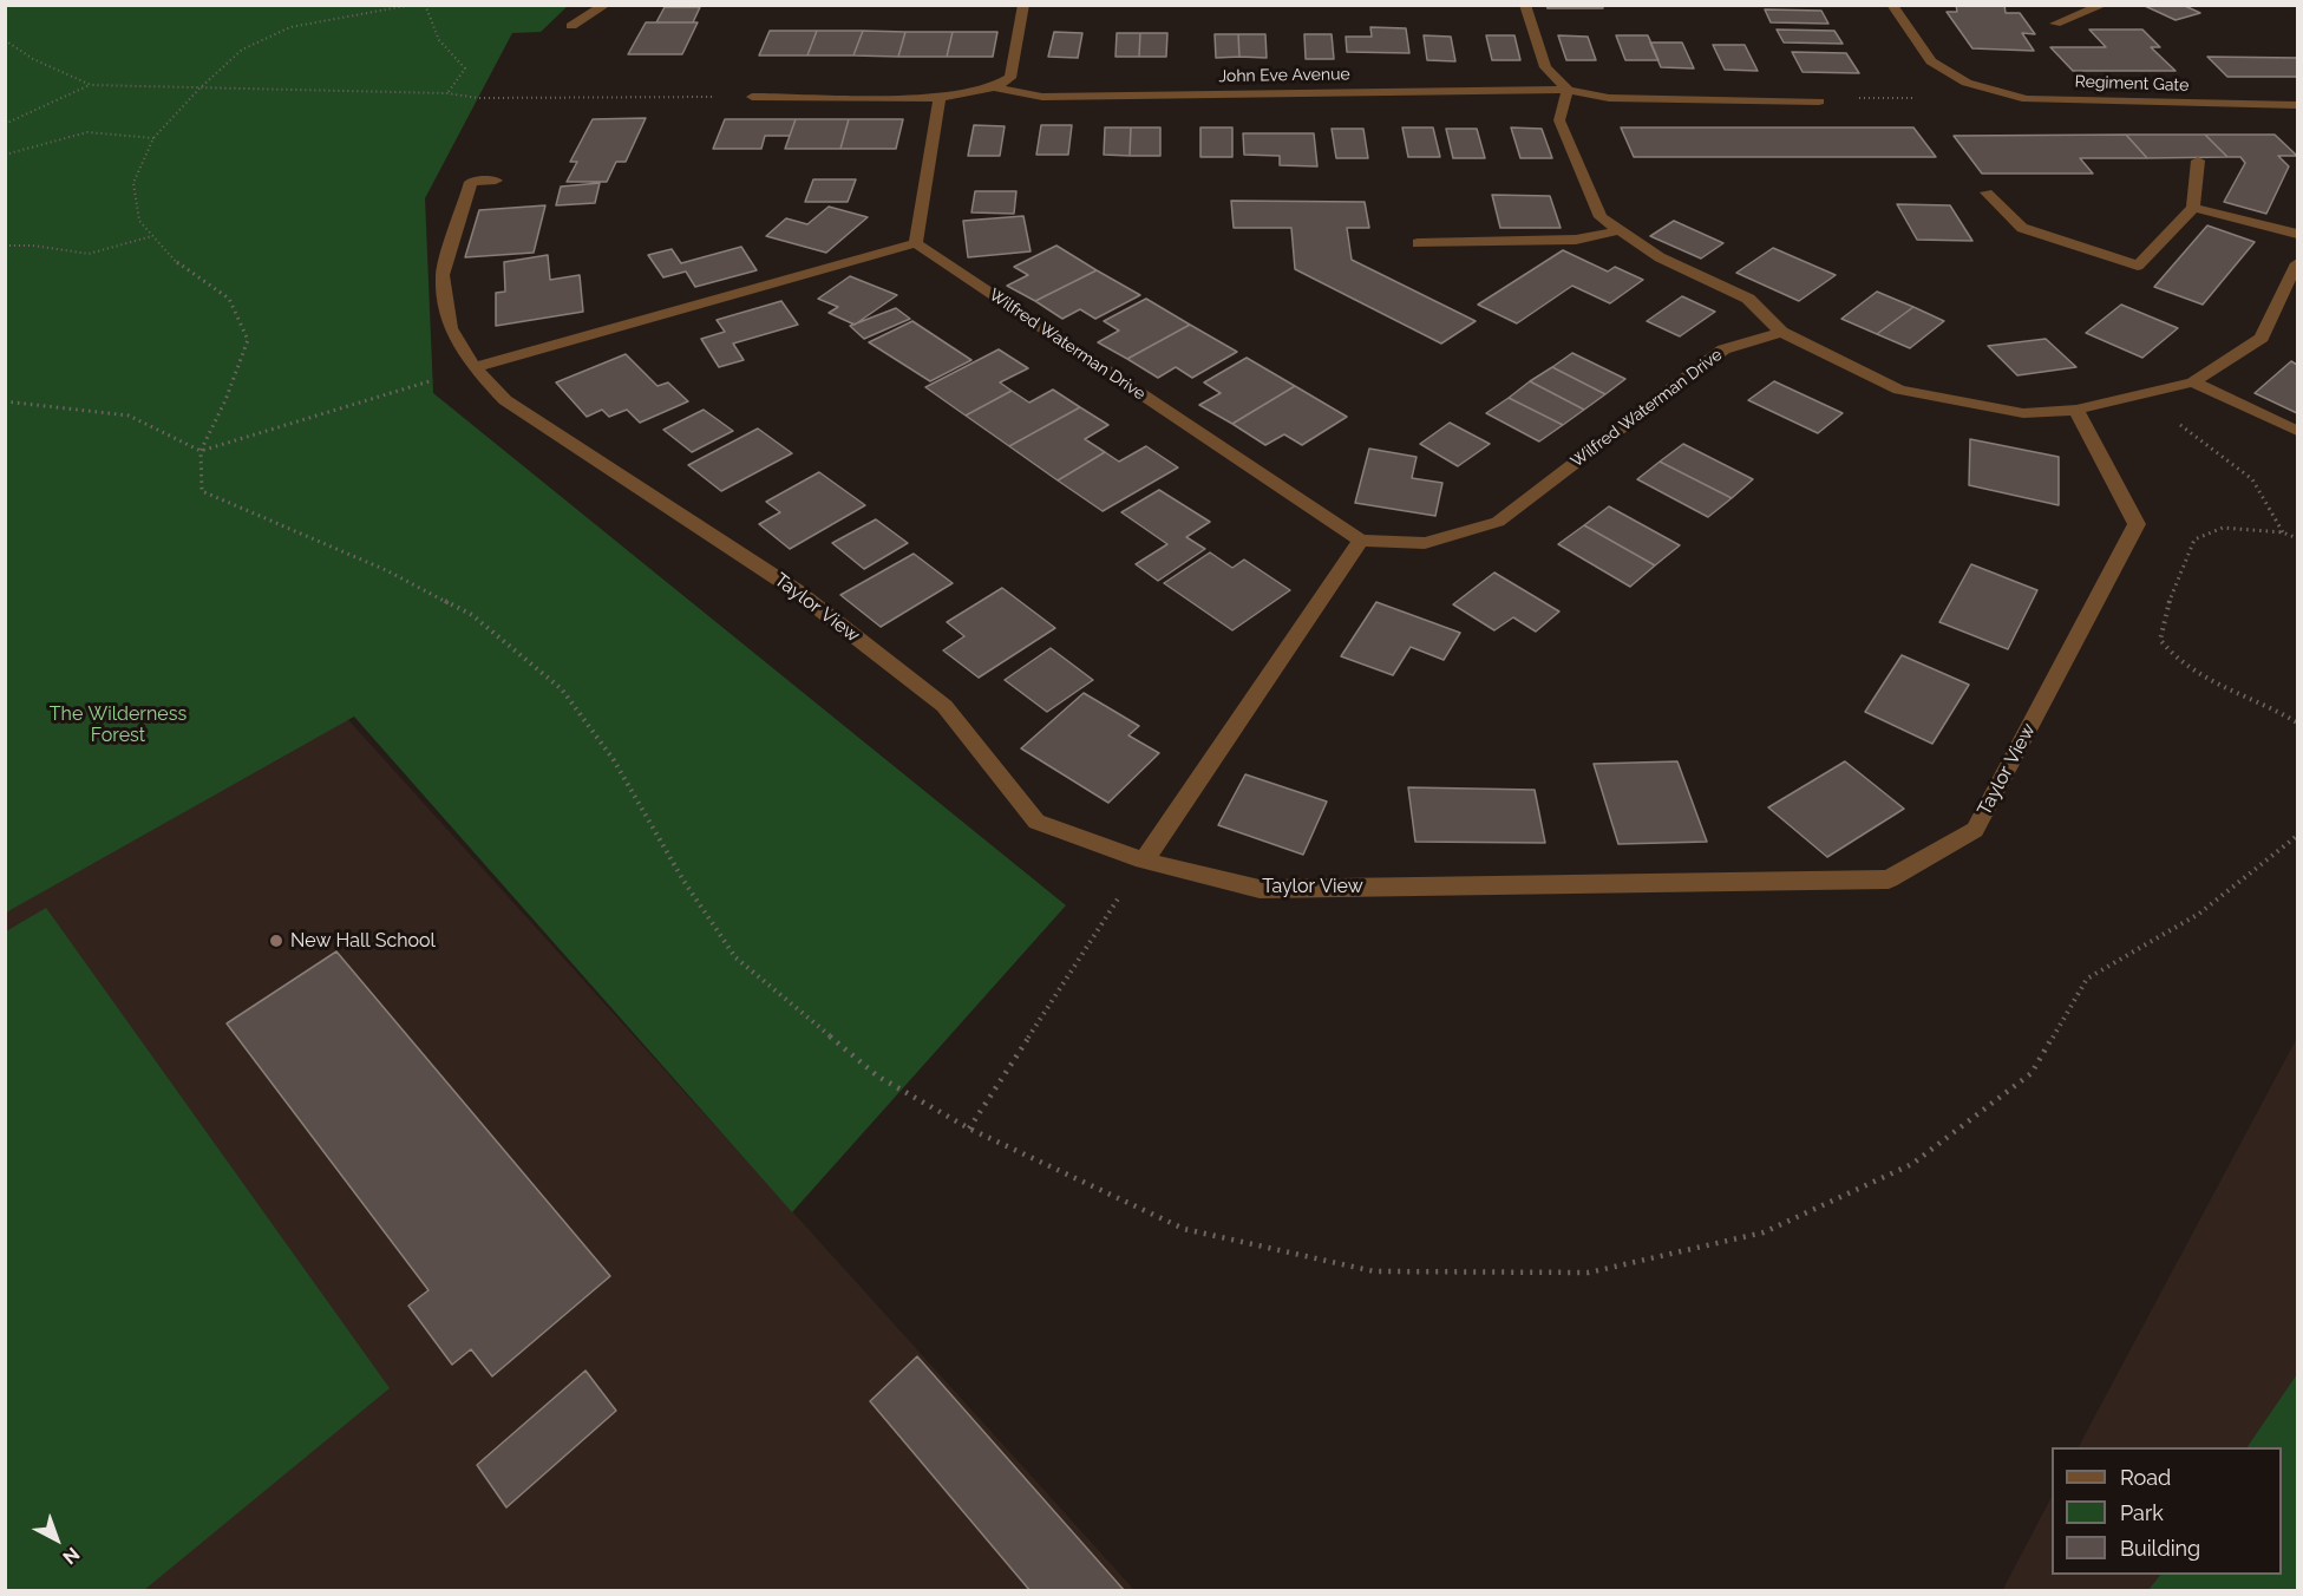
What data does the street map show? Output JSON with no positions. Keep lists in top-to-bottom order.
{
  "streets": {
    "street": [
      "John Eve Avenue",
      "Regiment Gate",
      "Wilfred Waterman Drive",
      "Taylor View"
    ]
  },
  "parks": ["The Wilderness Forest"],
  "places": ["New Hall School"],
  "legend": ["Road", "Park", "Building"],
  "north": "bottom right"
}
